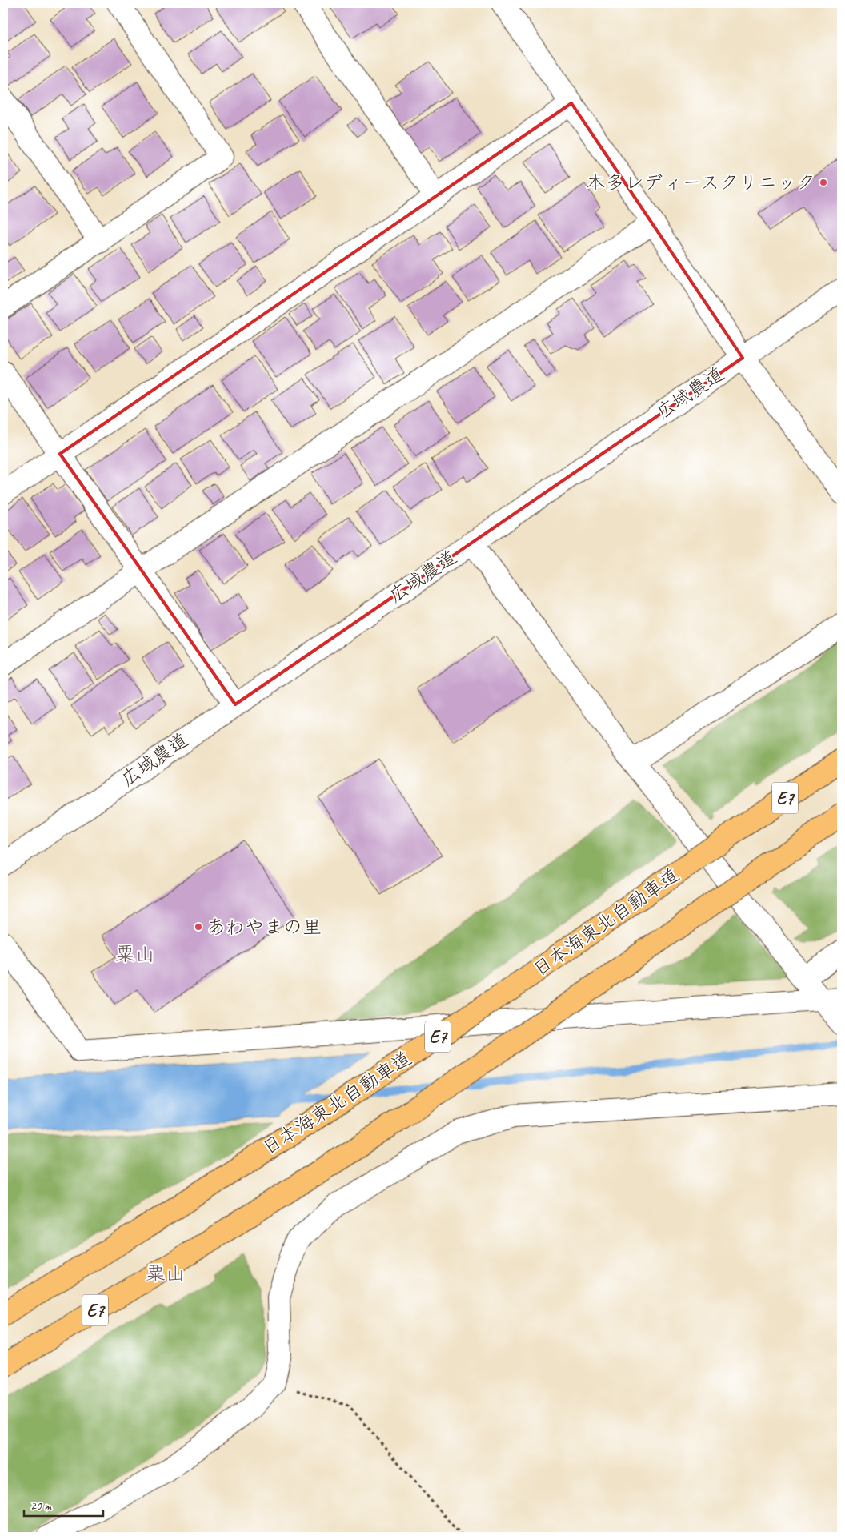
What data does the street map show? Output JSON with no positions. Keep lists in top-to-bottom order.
{
  "streets": {
    "highway": ["E7", "日本海東北自動車道"],
    "street": ["広域農道"]
  },
  "districts": ["粟山", "粟山"],
  "places": ["本多レディースクリニック", "あわやまの里"],
  "scale_bar": "20 m"
}
